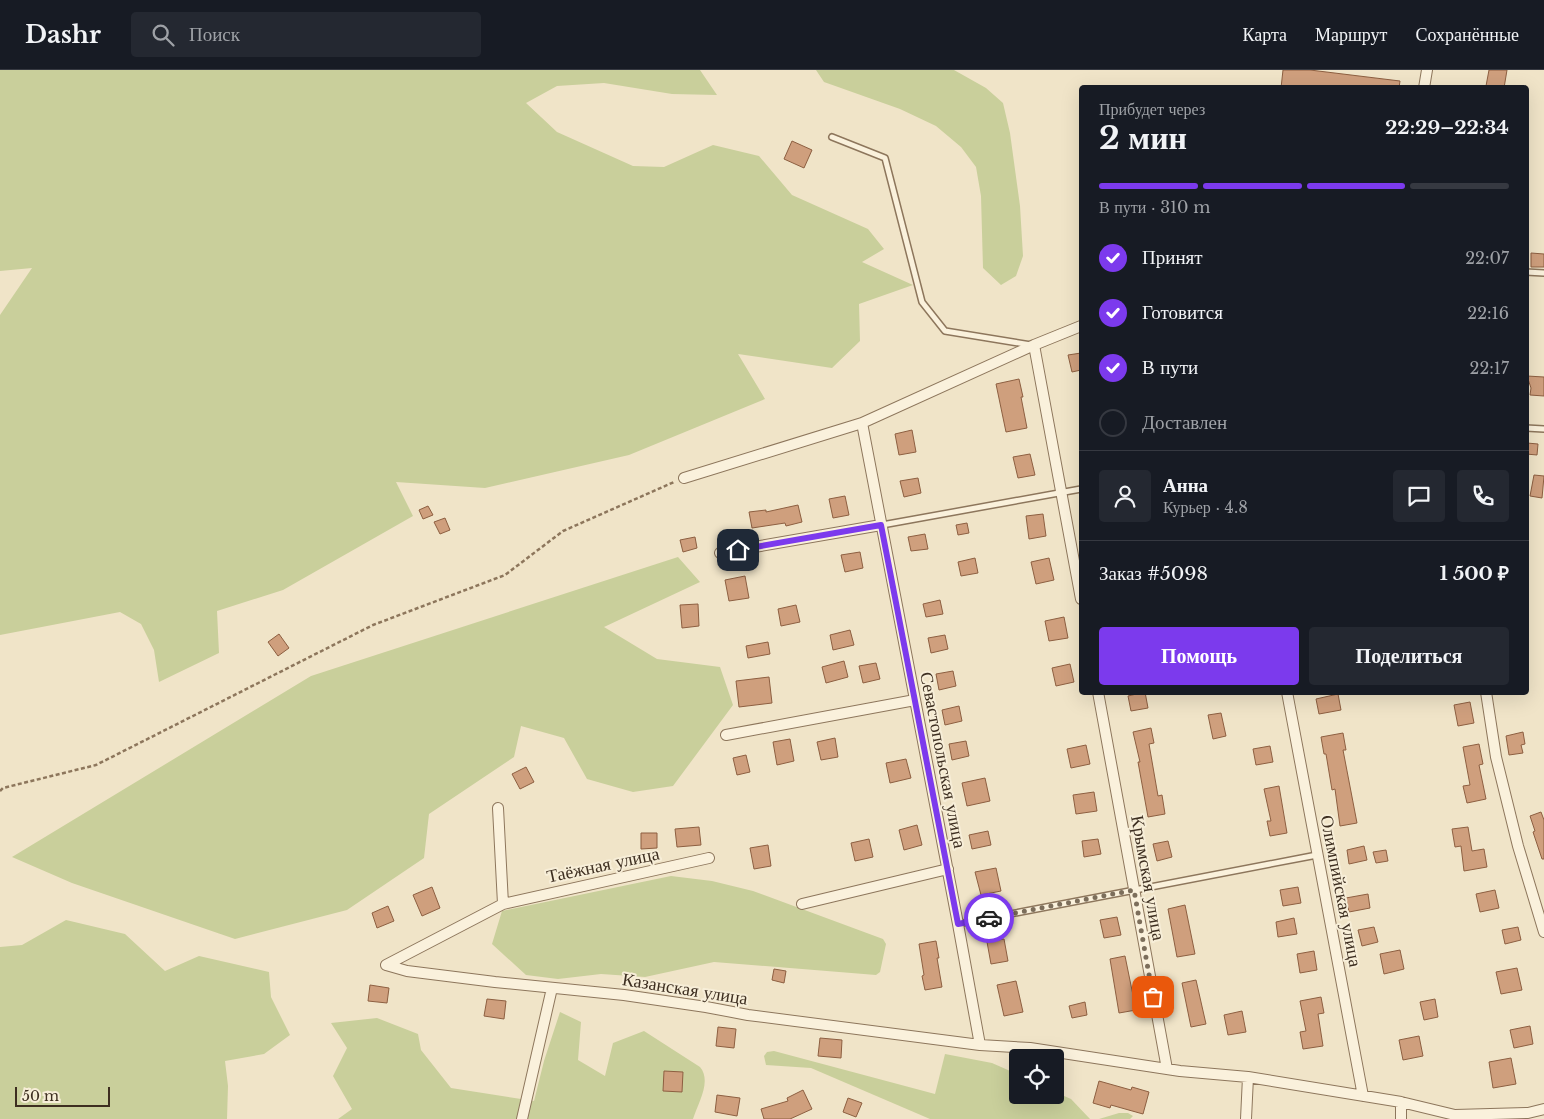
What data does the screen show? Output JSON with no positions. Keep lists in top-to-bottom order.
{
  "streets": {
    "street": [
      "Севастопольская улица",
      "Таёжная улица",
      "Крымская улица",
      "Олимпийская улица",
      "Казанская улица"
    ]
  },
  "crossings": [
    ["Севастопольская улица", "Казанская улица"],
    ["Таёжная улица", "Казанская улица"],
    ["Крымская улица", "Казанская улица"],
    ["Олимпийская улица", "Казанская улица"]
  ],
  "scale_bar": "50 m",
  "page": {
    "header": "Dashr",
    "search": "Поиск",
    "nav": ["Карта", "Маршрут", "Сохранённые"],
    "heading": ["2 мин", "Прибудет через", "22:29–22:34"],
    "panel": [
      "Анна",
      "Курьер · 4.8",
      "Заказ #5098",
      "1 500 ₽"
    ],
    "bar": "В пути · 310 m",
    "list": [
      ["Принят", "22:07"],
      ["Готовится", "22:16"],
      ["В пути", "22:17"],
      "Доставлен"
    ],
    "buttons": ["Помощь", "Поделиться"],
    "scale": "50 m"
  }
}
